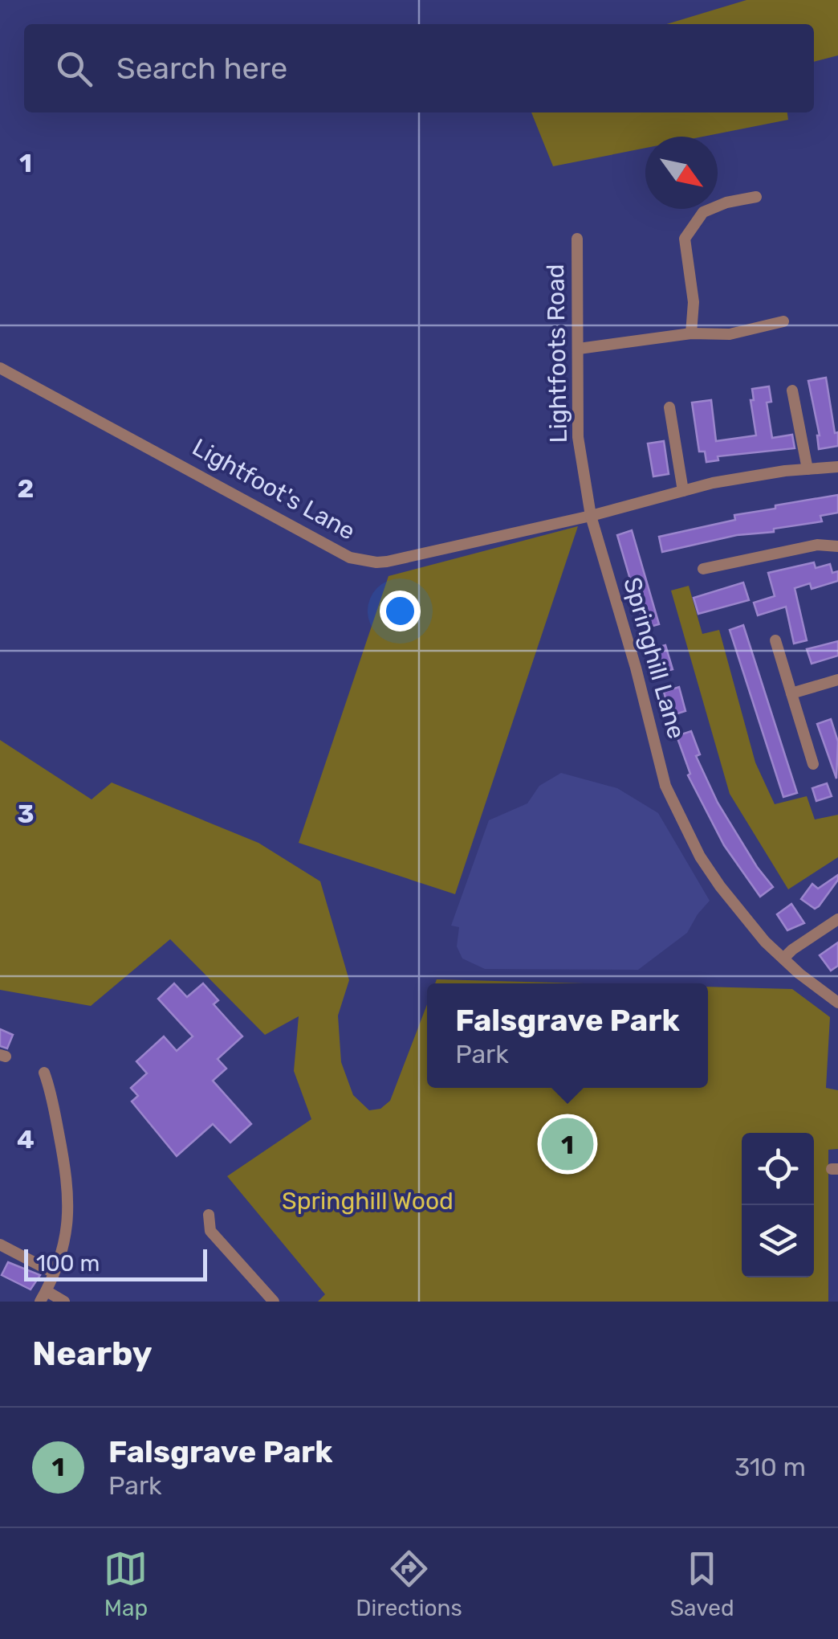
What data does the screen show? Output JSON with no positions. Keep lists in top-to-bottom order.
{
  "streets": {
    "street": ["Lightfoots Road", "Lightfoot's Lane", "Springhill Lane"]
  },
  "crossings": [
    ["Lightfoots Road", "Lightfoot's Lane"],
    ["Lightfoots Road", "Springhill Lane"],
    ["Lightfoot's Lane", "Springhill Lane"]
  ],
  "parks": ["Springhill Wood"],
  "scale_bar": "100 m",
  "north": "bottom right",
  "page": {
    "search": "Search here",
    "popup": ["Falsgrave Park", "Park"],
    "pins": "1",
    "scale": "100 m",
    "heading": "Nearby",
    "list": [
      {
        "mark": "1",
        "name": "Falsgrave Park",
        "note": "Park",
        "value": "310 m"
      }
    ],
    "nav": ["Map", "Directions", "Saved"]
  },
  "grid": {
    "rows": [
      "1",
      "2",
      "3",
      "4"
    ]
  }
}
